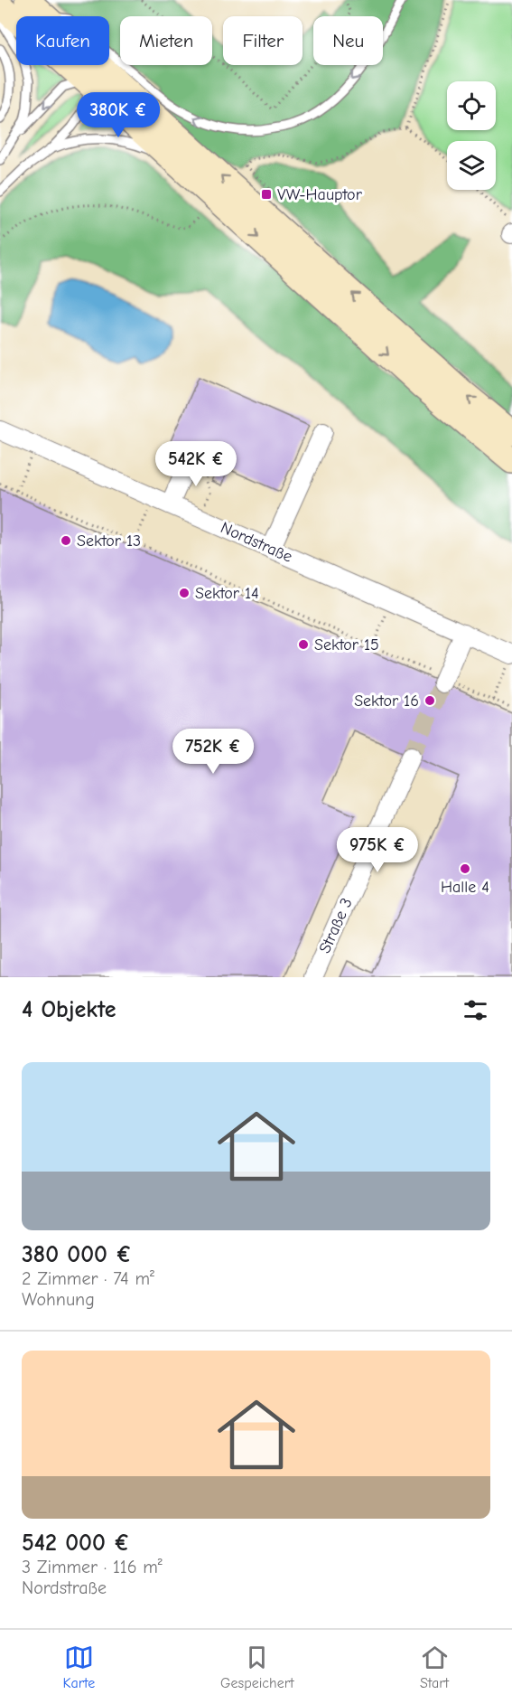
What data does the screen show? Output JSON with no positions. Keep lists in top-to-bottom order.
{
  "streets": {
    "street": ["Nordstraße", "Straße 3"]
  },
  "places": {
    "transit": ["VW-Hauptor"],
    "other": [
      "Sektor 13",
      "Sektor 14",
      "Sektor 15",
      "Sektor 16",
      "Halle 4"
    ]
  },
  "page": {
    "chip": [
      "Kaufen",
      "Mieten",
      "Filter",
      "Neu"
    ],
    "price": [
      "380K €",
      "542K €",
      "752K €",
      "975K €"
    ],
    "heading": "4 Objekte",
    "list": [
      {
        "name": "380 000 €",
        "note": "2 Zimmer · 74 m² · Wohnung"
      },
      {
        "name": "542 000 €",
        "note": "3 Zimmer · 116 m² · Nordstraße"
      }
    ],
    "tabs": ["Karte", "Gespeichert", "Start"]
  }
}
